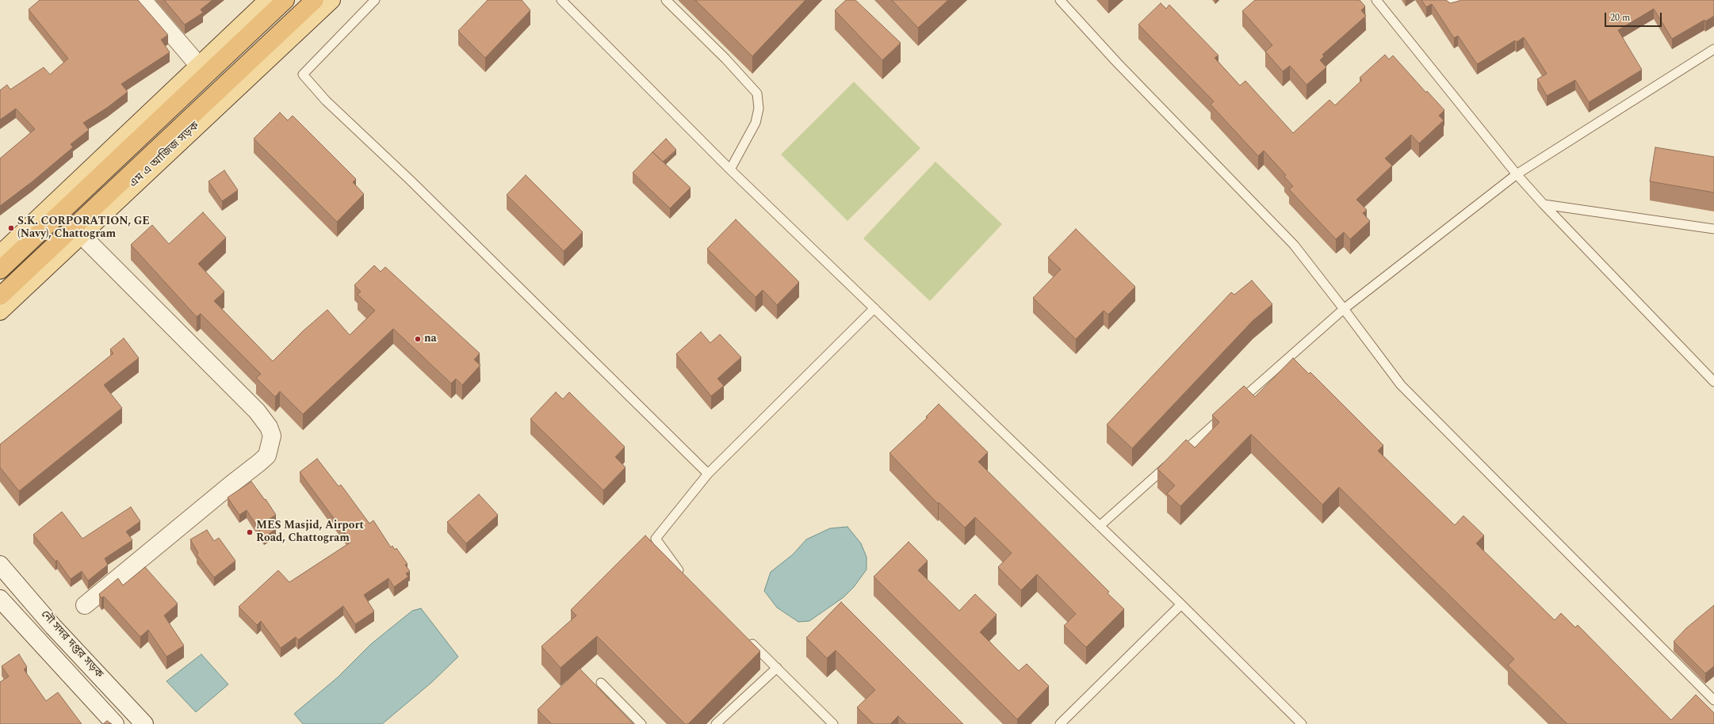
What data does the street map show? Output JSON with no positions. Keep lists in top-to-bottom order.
{
  "streets": {
    "main road": ["এম এ আজিজ সড়ক"],
    "street": ["নৌ সদর দপ্তর সড়ক"]
  },
  "places": ["S.K. CORPORATION, GE (Navy), Chattogram", "na", "MES Masjid, Airport Road, Chattogram"],
  "scale_bar": "20 m"
}
